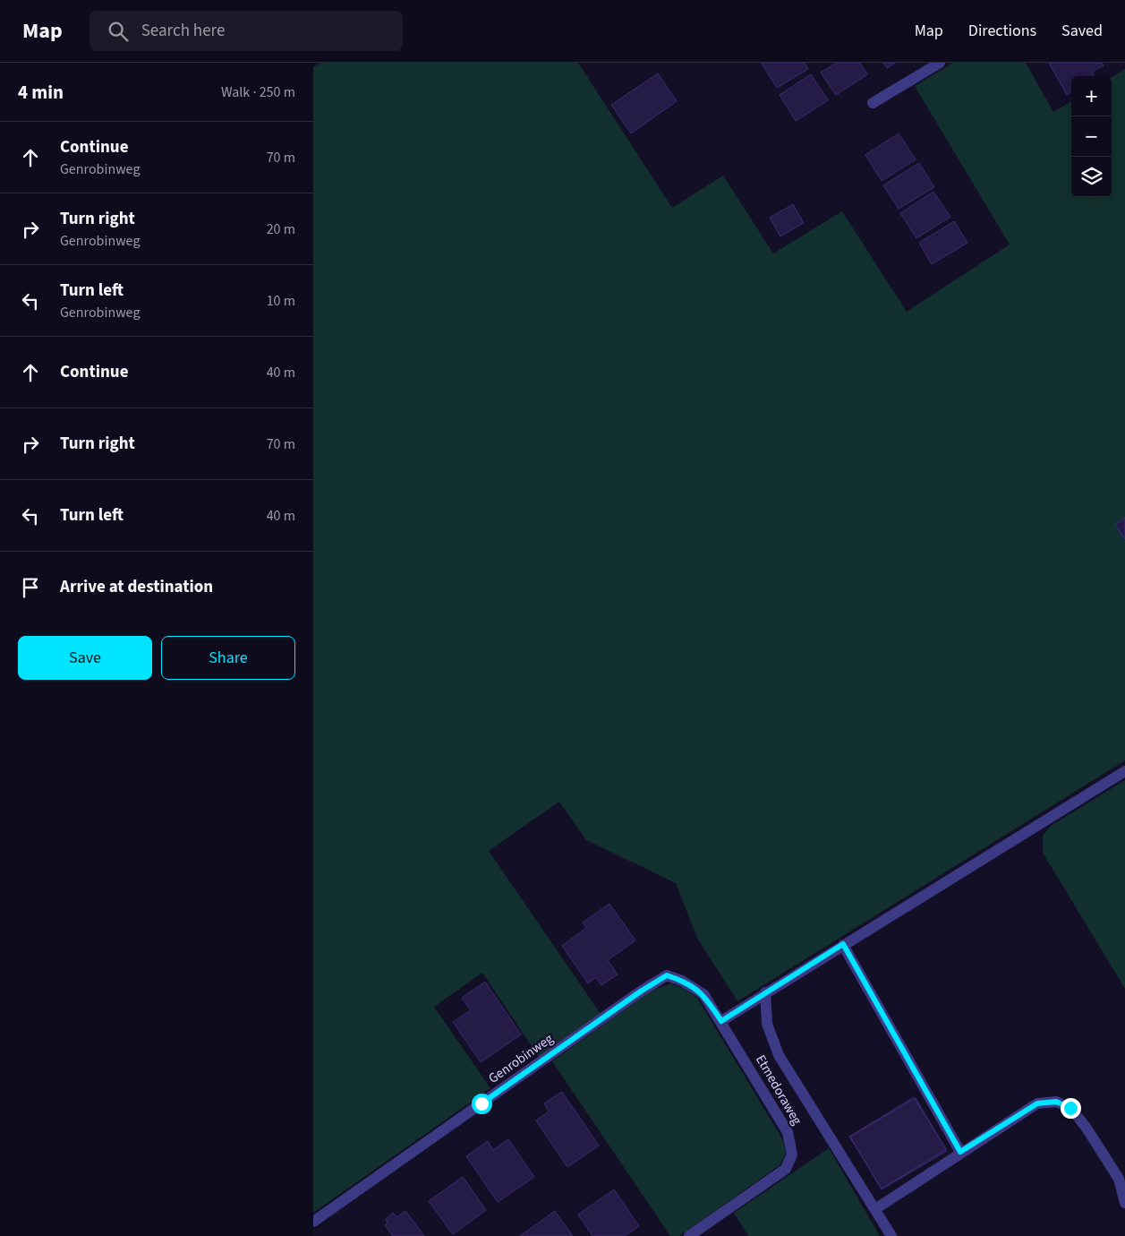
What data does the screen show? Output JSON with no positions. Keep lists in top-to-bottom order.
{
  "streets": {
    "street": ["Genrobinweg", "Etmedoraweg"]
  },
  "crossings": [
    ["Genrobinweg", "Etmedoraweg"]
  ],
  "page": {
    "header": "Map",
    "search": "Search here",
    "nav": ["Map", "Directions", "Saved"],
    "heading": ["4 min", "Walk · 250 m"],
    "map_buttons": ["+", "−"],
    "list": [
      ["Continue", "Genrobinweg", "70 m"],
      ["Turn right", "Genrobinweg", "20 m"],
      ["Turn left", "Genrobinweg", "10 m"],
      ["Continue", "40 m"],
      ["Turn right", "70 m"],
      ["Turn left", "40 m"],
      "Arrive at destination"
    ],
    "buttons": ["Save", "Share"]
  }
}
